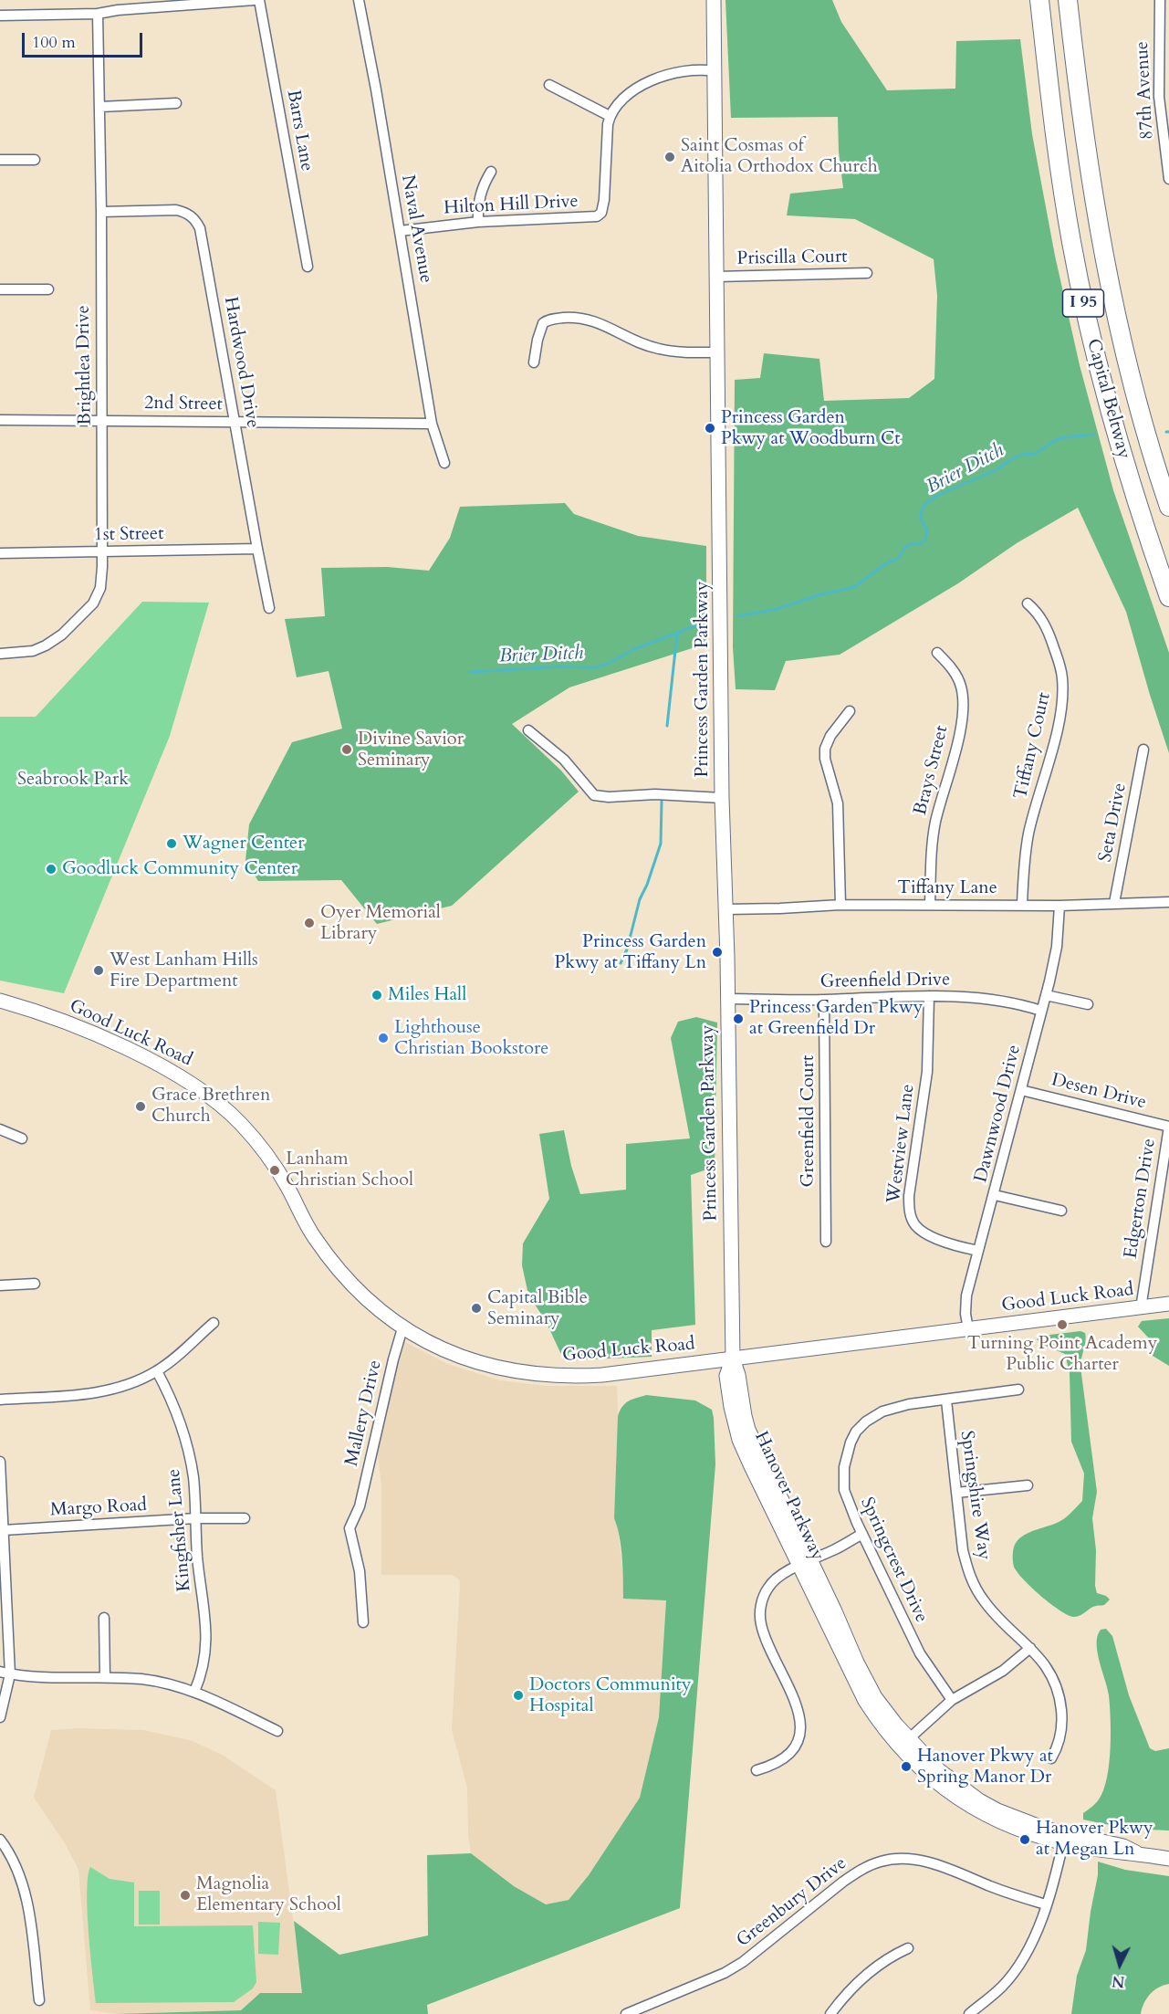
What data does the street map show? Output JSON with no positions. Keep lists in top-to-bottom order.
{
  "streets": {
    "highway": ["I 95", "Capital Beltway"],
    "street": [
      "87th Avenue",
      "Barrs Lane",
      "Hilton Hill Drive",
      "Naval Avenue",
      "Priscilla Court",
      "Hardwood Drive",
      "Brightlea Drive",
      "2nd Street",
      "1st Street",
      "Princess Garden Parkway",
      "Tiffany Court",
      "Brays Street",
      "Seta Drive",
      "Tiffany Lane",
      "Greenfield Drive",
      "Good Luck Road",
      "Desen Drive",
      "Dawnwood Drive",
      "Greenfield Court",
      "Westview Lane",
      "Edgerton Drive",
      "Mallery Drive",
      "Springshire Way",
      "Hanover Parkway",
      "Margo Road",
      "Kingfisher Lane",
      "Springcrest Drive",
      "Greenbury Drive"
    ]
  },
  "crossings": [
    ["Hilton Hill Drive", "Naval Avenue"],
    ["Naval Avenue", "2nd Street"],
    ["Priscilla Court", "Princess Garden Parkway"],
    ["Hardwood Drive", "Brightlea Drive"],
    ["Hardwood Drive", "2nd Street"],
    ["Hardwood Drive", "1st Street"],
    ["Brightlea Drive", "2nd Street"],
    ["Brightlea Drive", "1st Street"],
    ["Princess Garden Parkway", "Tiffany Lane"],
    ["Princess Garden Parkway", "Greenfield Drive"],
    ["Princess Garden Parkway", "Good Luck Road"],
    ["Princess Garden Parkway", "Hanover Parkway"],
    ["Tiffany Court", "Tiffany Lane"],
    ["Brays Street", "Tiffany Lane"],
    ["Seta Drive", "Tiffany Lane"],
    ["Tiffany Lane", "Dawnwood Drive"],
    ["Greenfield Drive", "Dawnwood Drive"],
    ["Greenfield Drive", "Greenfield Court"],
    ["Greenfield Drive", "Westview Lane"],
    ["Good Luck Road", "Dawnwood Drive"],
    ["Good Luck Road", "Edgerton Drive"],
    ["Good Luck Road", "Mallery Drive"],
    ["Good Luck Road", "Hanover Parkway"],
    ["Desen Drive", "Dawnwood Drive"],
    ["Desen Drive", "Edgerton Drive"],
    ["Dawnwood Drive", "Westview Lane"],
    ["Springshire Way", "Springcrest Drive"],
    ["Margo Road", "Kingfisher Lane"]
  ],
  "water": ["Brier Ditch"],
  "parks": ["Seabrook Park"],
  "places": [
    "Saint Cosmas of Aitolia Orthodox Church",
    "Princess Garden Pkwy at Woodburn Ct",
    "Divine Savior Seminary",
    "Wagner Center",
    "Goodluck Community Center",
    "Oyer Memorial Library",
    "Princess Garden Pkwy at Tiffany Ln",
    "West Lanham Hills Fire Department",
    "Miles Hall",
    "Princess Garden Pkwy at Greenfield Dr",
    "Lighthouse Christian Bookstore",
    "Grace Brethren Church",
    "Lanham Christian School",
    "Capital Bible Seminary",
    "Turning Point Academy Public Charter",
    "Doctors Community Hospital",
    "Hanover Pkwy at Spring Manor Dr",
    "Hanover Pkwy at Megan Ln",
    "Magnolia Elementary School"
  ],
  "scale_bar": "100 m",
  "north": "bottom"
}
